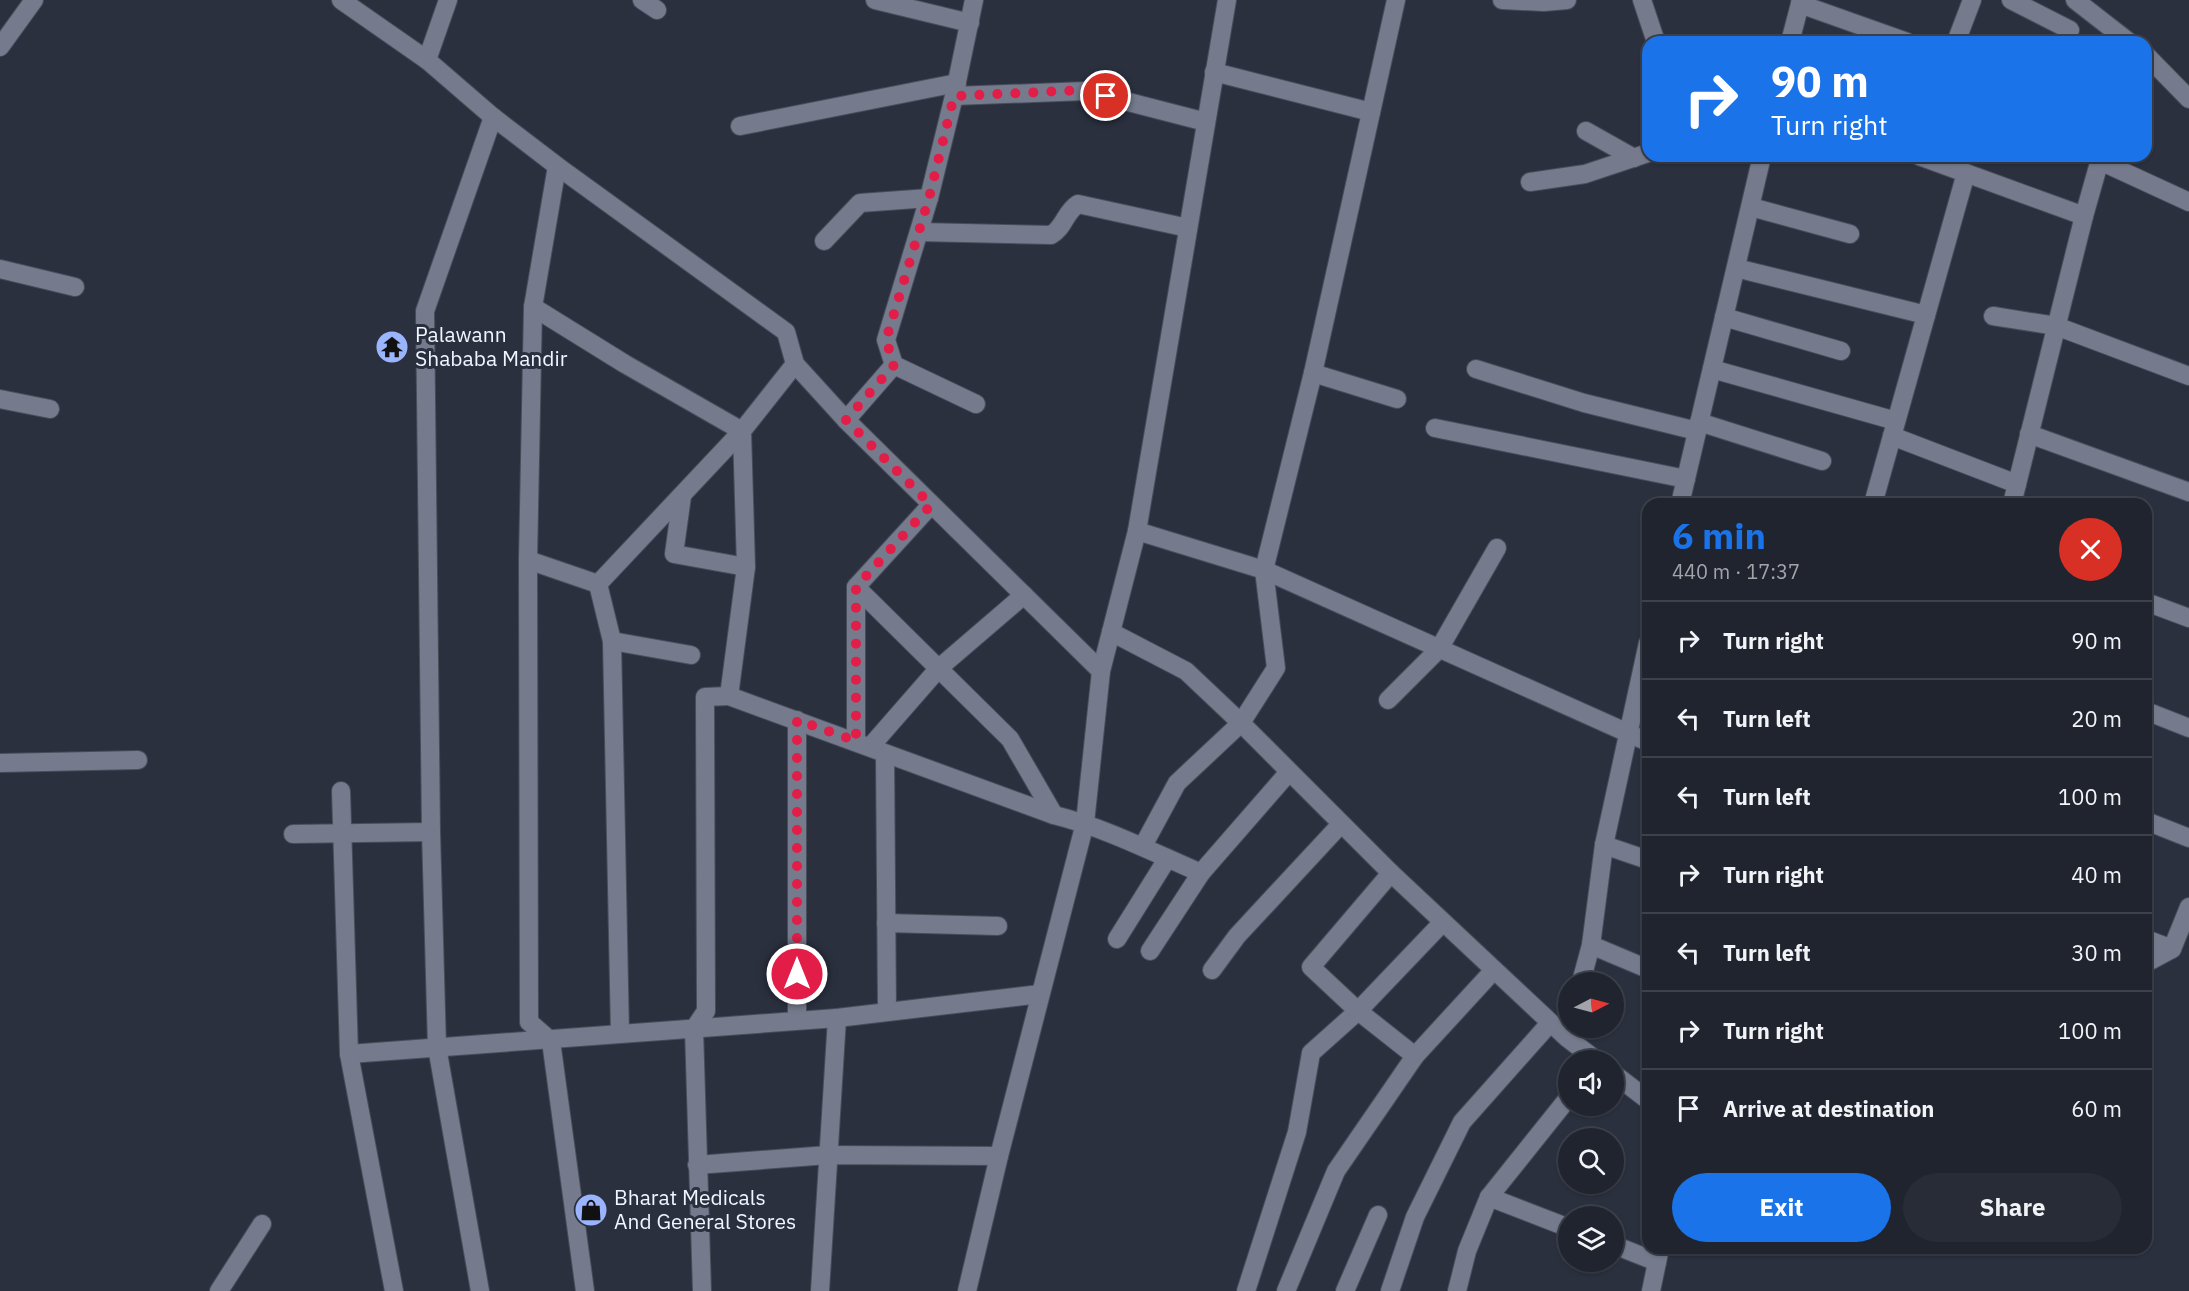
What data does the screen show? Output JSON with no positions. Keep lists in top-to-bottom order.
{
  "places": {
    "temple": ["Palawann Shababa Mandir"],
    "shop": ["Bharat Medicals And General Stores"]
  },
  "north": "right",
  "page": {
    "turn": ["90 m", "Turn right"],
    "heading": ["6 min", "440 m · 17:37"],
    "list": [
      {
        "name": "Turn right",
        "value": "90 m"
      },
      {
        "name": "Turn left",
        "value": "20 m"
      },
      {
        "name": "Turn left",
        "value": "100 m"
      },
      {
        "name": "Turn right",
        "value": "40 m"
      },
      {
        "name": "Turn left",
        "value": "30 m"
      },
      {
        "name": "Turn right",
        "value": "100 m"
      },
      {
        "name": "Arrive at destination",
        "value": "60 m"
      }
    ],
    "buttons": ["Exit", "Share"]
  }
}
